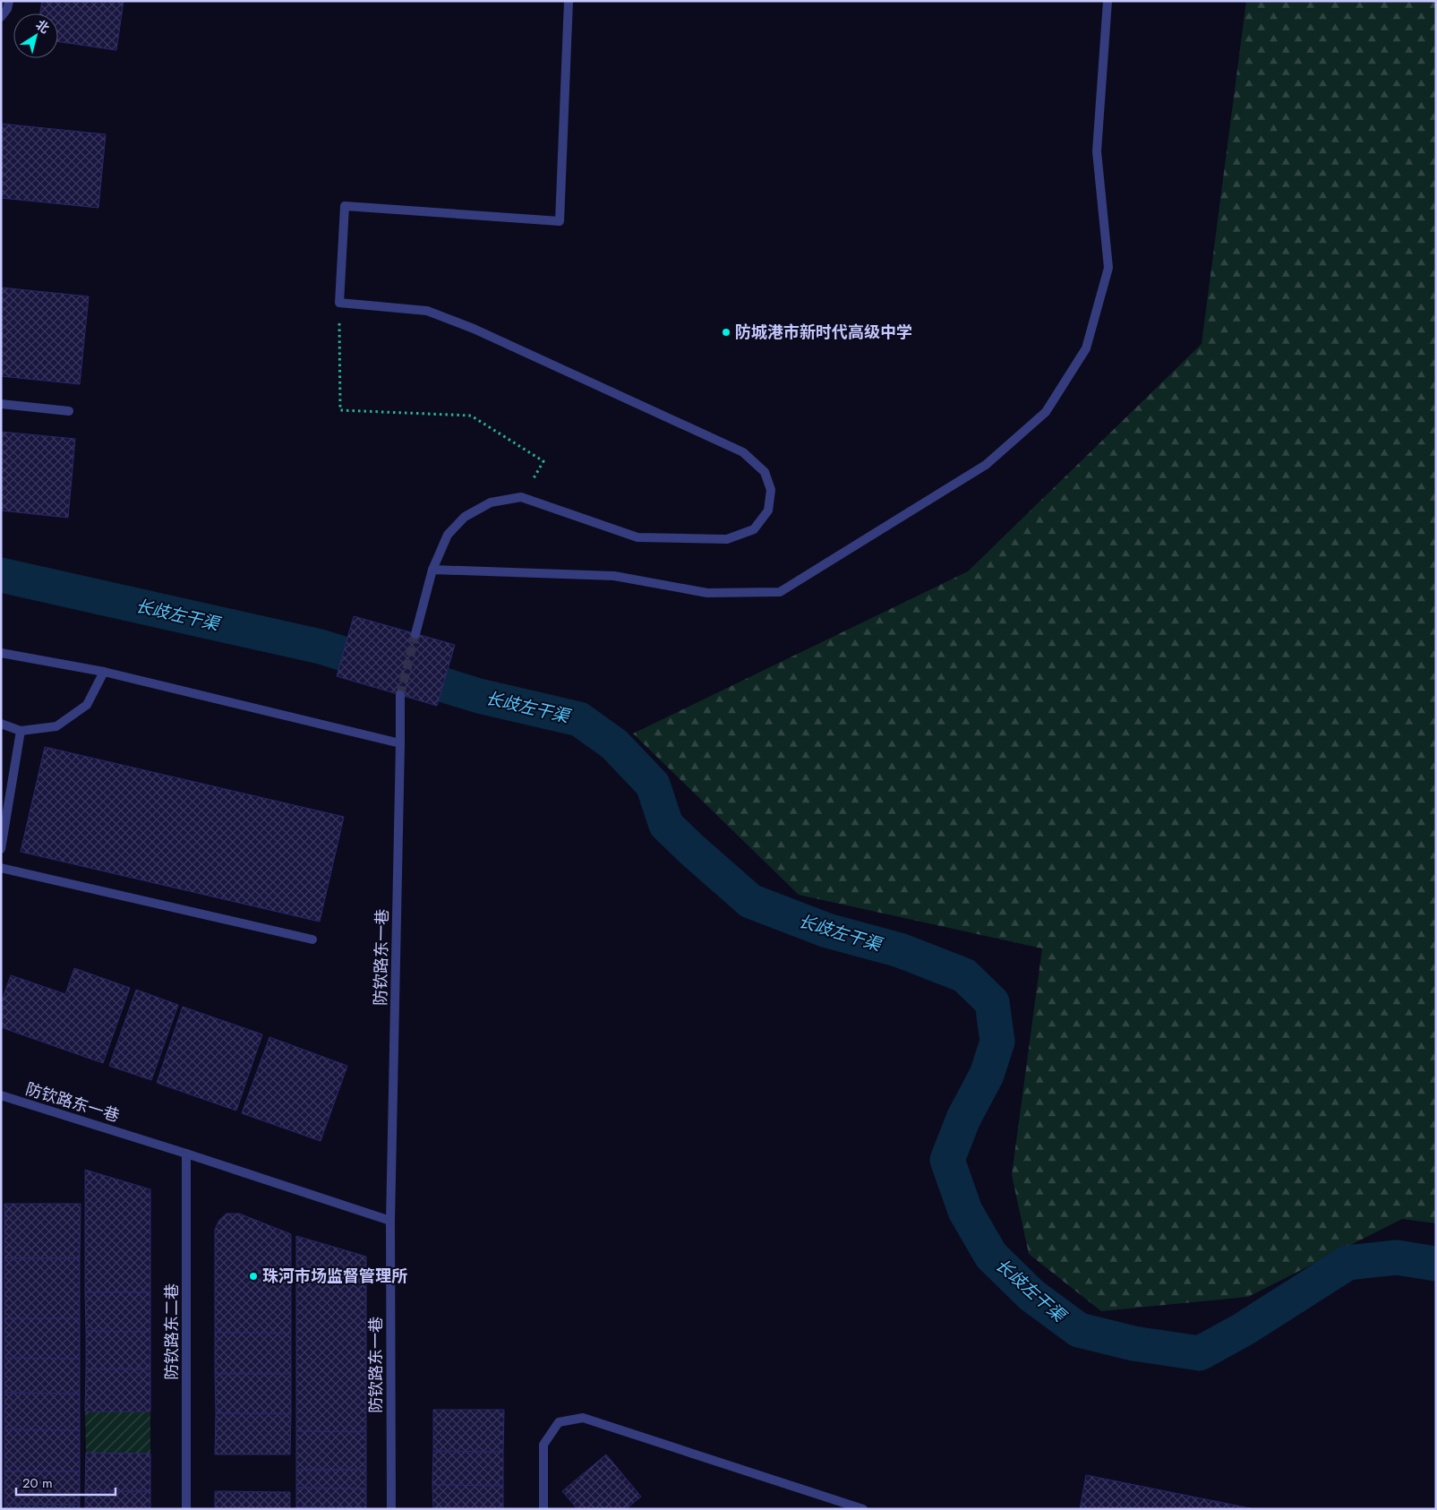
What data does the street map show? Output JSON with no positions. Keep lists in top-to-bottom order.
{
  "streets": {
    "street": ["防钦路东一巷", "防钦路东二巷"]
  },
  "crossings": [
    ["防钦路东一巷", "防钦路东二巷"]
  ],
  "water": ["长歧左干渠"],
  "places": ["防城港市新时代高级中学", "珠河市场监督管理所"],
  "scale_bar": "20 m",
  "north": "top right"
}
